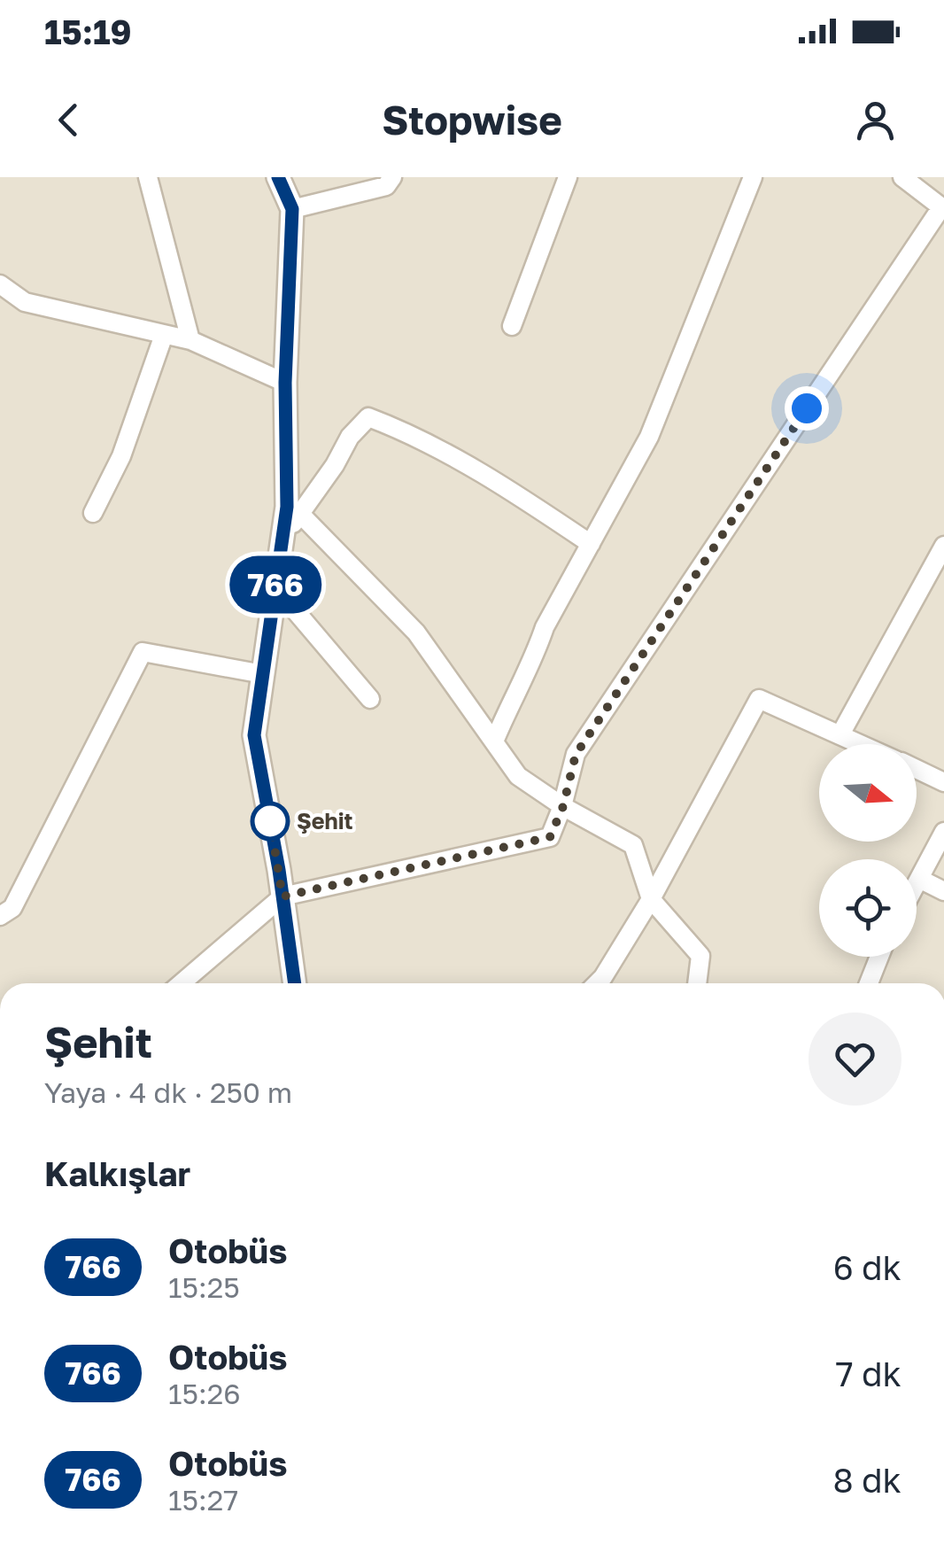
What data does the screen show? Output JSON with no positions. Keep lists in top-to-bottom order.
{
  "places": ["Şehit"],
  "lines": ["bus line 766"],
  "north": "right",
  "page": {
    "status": "15:19",
    "header": "Stopwise",
    "on_map": "766",
    "heading": [
      ["Şehit", "Yaya · 4 dk · 250 m"],
      "Kalkışlar"
    ],
    "list": [
      {
        "mark": "766",
        "name": "Otobüs",
        "note": "15:25",
        "value": "6 dk"
      },
      {
        "mark": "766",
        "name": "Otobüs",
        "note": "15:26",
        "value": "7 dk"
      },
      {
        "mark": "766",
        "name": "Otobüs",
        "note": "15:27",
        "value": "8 dk"
      }
    ]
  }
}
